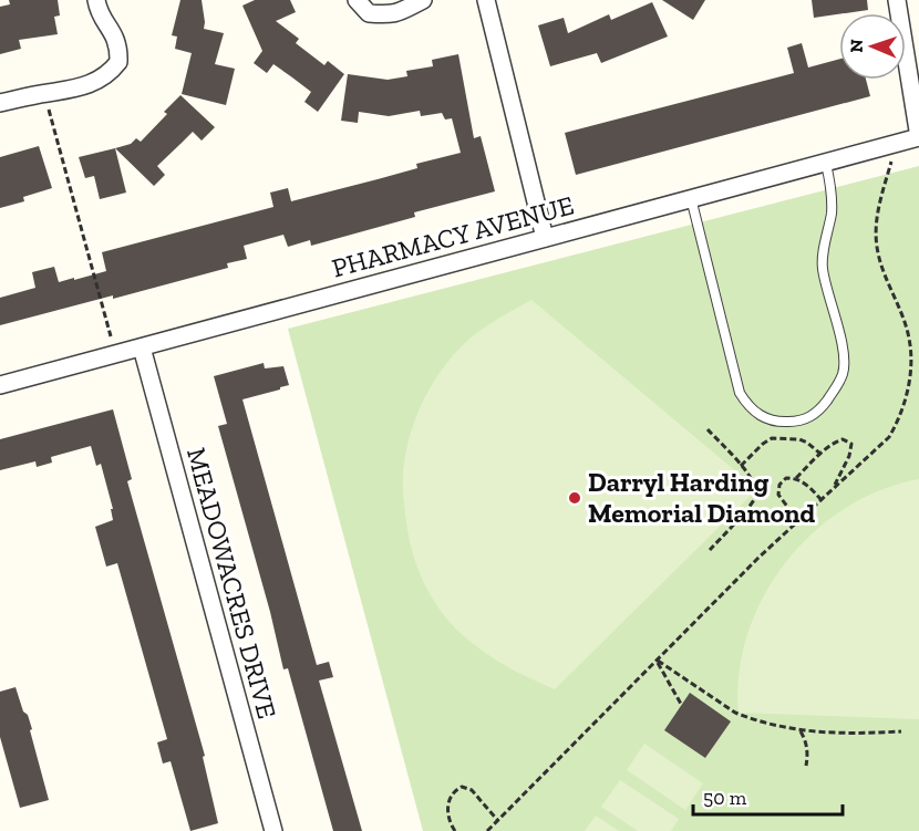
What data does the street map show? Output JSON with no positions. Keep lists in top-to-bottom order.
{
  "streets": {
    "street": ["PHARMACY AVENUE", "MEADOWACRES DRIVE"]
  },
  "crossings": [
    ["PHARMACY AVENUE", "MEADOWACRES DRIVE"]
  ],
  "places": ["Darryl Harding Memorial Diamond"],
  "scale_bar": "50 m",
  "north": "left"
}
